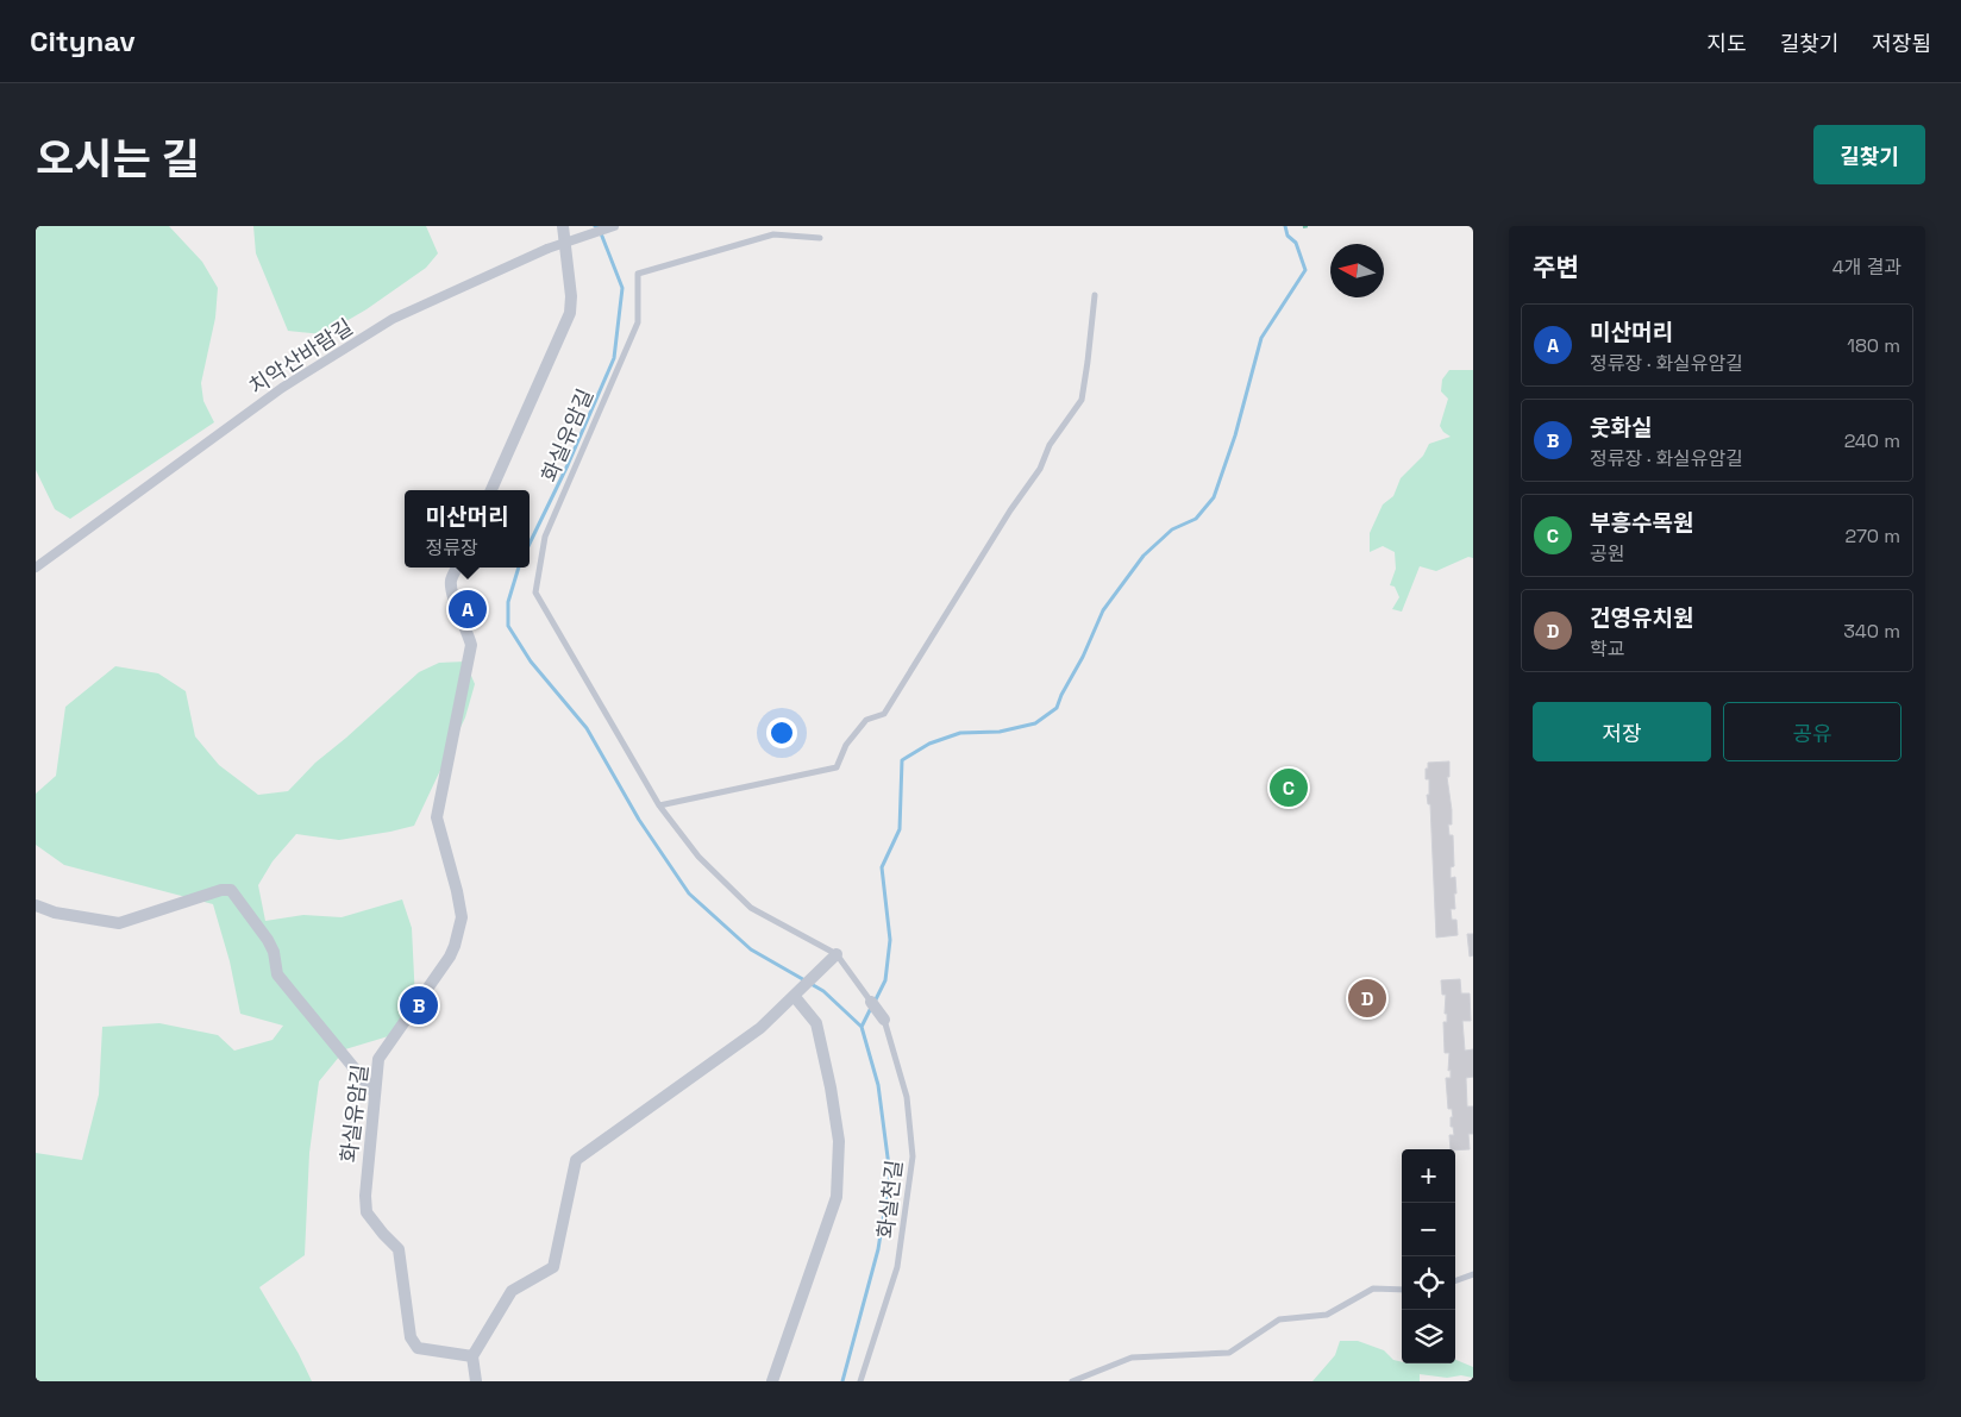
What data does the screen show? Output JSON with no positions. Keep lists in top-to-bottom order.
{
  "streets": {
    "street": ["치악산바람길", "화실유암길"],
    "lane": ["화실천길"]
  },
  "north": "left",
  "page": {
    "header": "Citynav",
    "nav": ["지도", "길찾기", "저장됨"],
    "title": "오시는 길",
    "buttons": [
      "길찾기",
      ["저장", "공유"]
    ],
    "heading": ["주변", "4개 결과"],
    "list": [
      {
        "mark": "A",
        "name": "미산머리",
        "note": "정류장 · 화실유암길",
        "value": "180 m"
      },
      {
        "mark": "B",
        "name": "웃화실",
        "note": "정류장 · 화실유암길",
        "value": "240 m"
      },
      {
        "mark": "C",
        "name": "부흥수목원",
        "note": "공원",
        "value": "270 m"
      },
      {
        "mark": "D",
        "name": "건영유치원",
        "note": "학교",
        "value": "340 m"
      }
    ],
    "popup": ["미산머리", "정류장"],
    "pins": [
      "A",
      "C",
      "D",
      "B"
    ],
    "map_buttons": ["+", "−"]
  }
}
